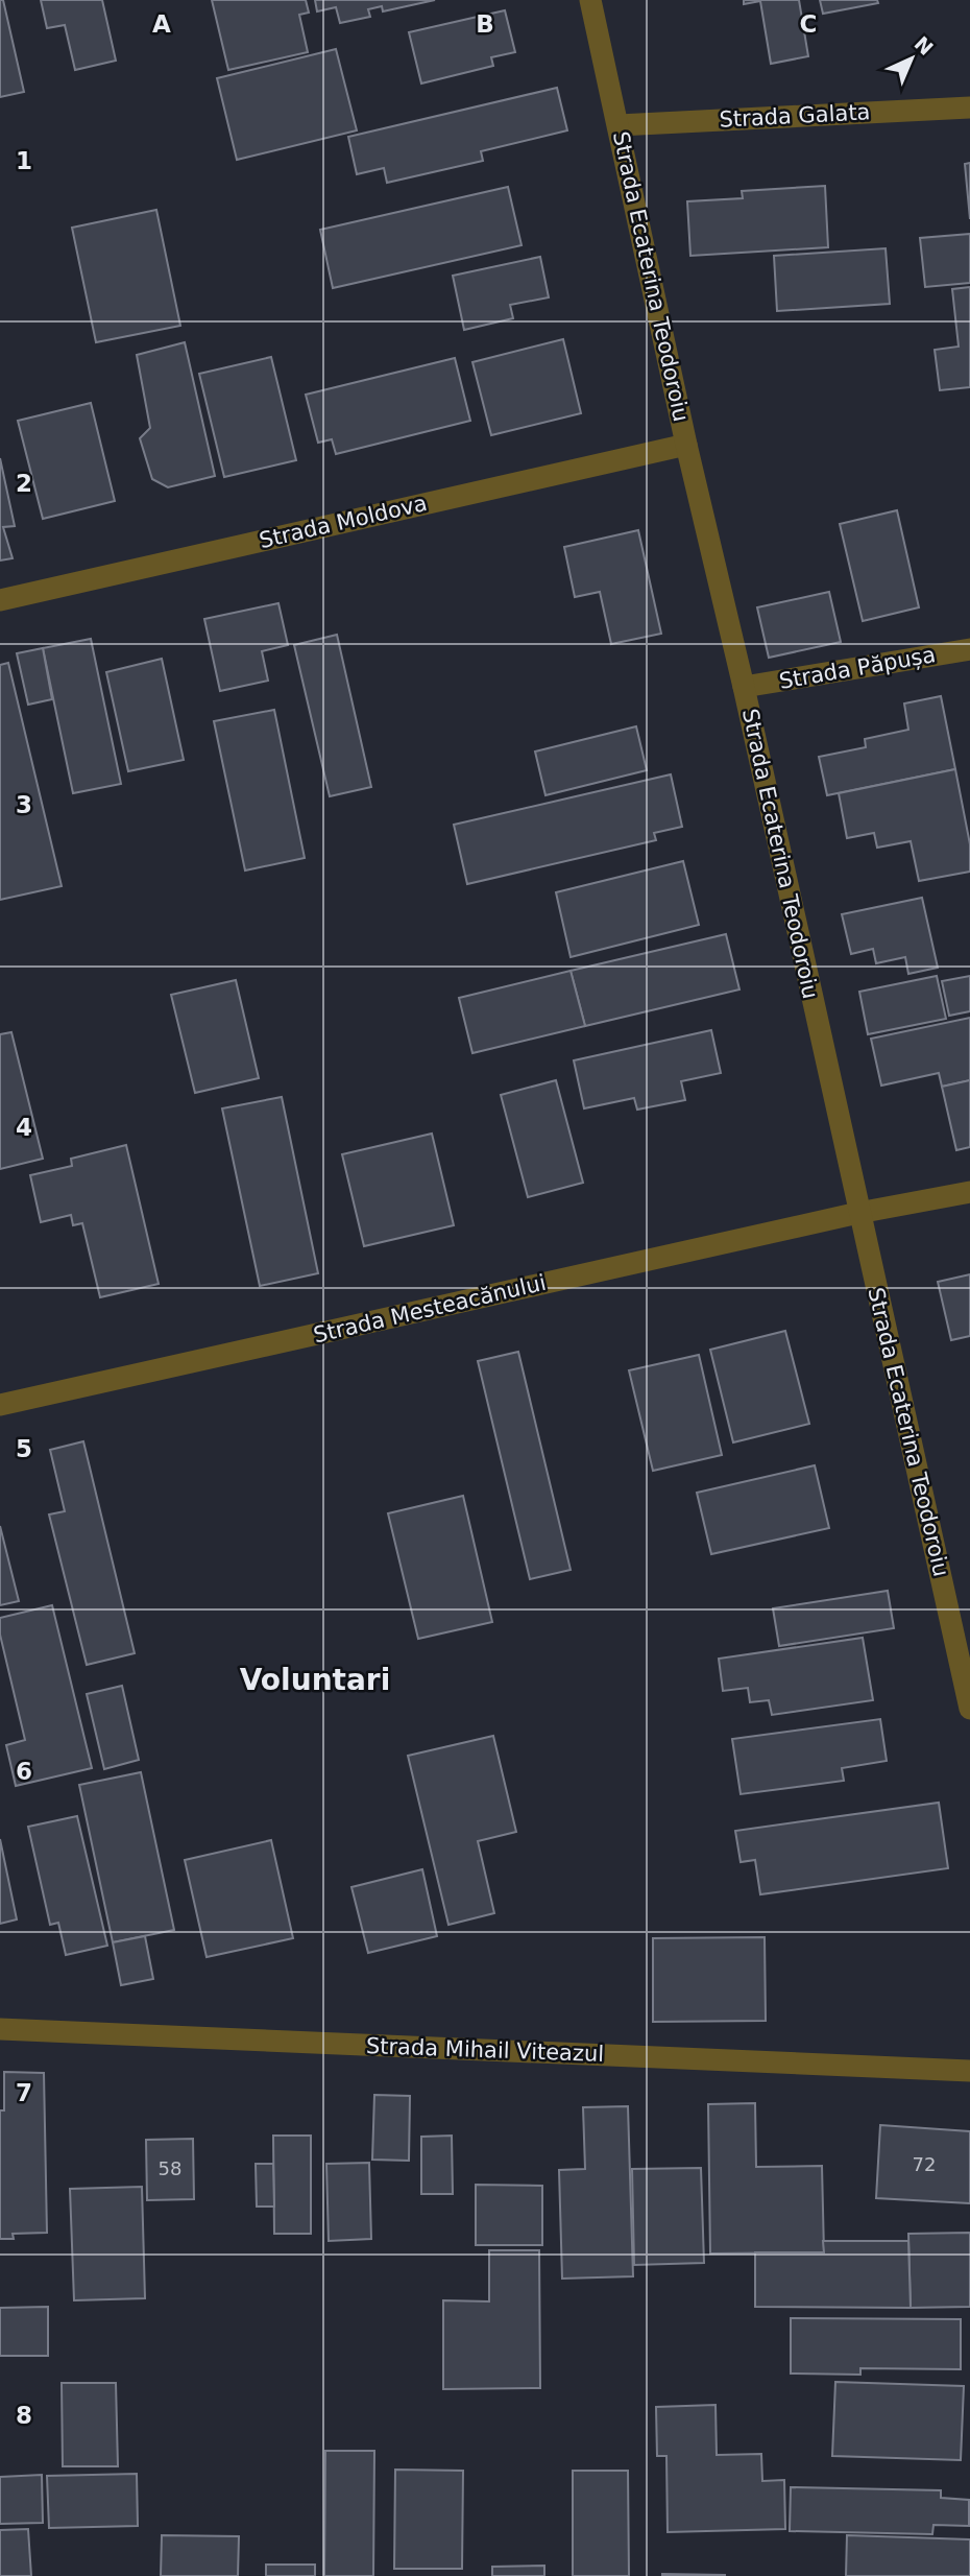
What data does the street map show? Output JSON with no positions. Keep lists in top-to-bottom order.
{
  "streets": {
    "street": [
      "Strada Galata",
      "Strada Ecaterina Teodoroiu",
      "Strada Moldova",
      "Strada Păpușa",
      "Strada Mesteacănului",
      "Strada Mihail Viteazul"
    ]
  },
  "crossings": [
    ["Strada Galata", "Strada Ecaterina Teodoroiu"],
    ["Strada Ecaterina Teodoroiu", "Strada Moldova"],
    ["Strada Ecaterina Teodoroiu", "Strada Păpușa"],
    ["Strada Ecaterina Teodoroiu", "Strada Mesteacănului"]
  ],
  "districts": ["Voluntari"],
  "house_numbers": ["72", "58"],
  "north": "top right",
  "grid": {
    "columns": ["A", "B", "C"],
    "rows": [
      "1",
      "2",
      "3",
      "4",
      "5",
      "6",
      "7",
      "8"
    ]
  }
}
